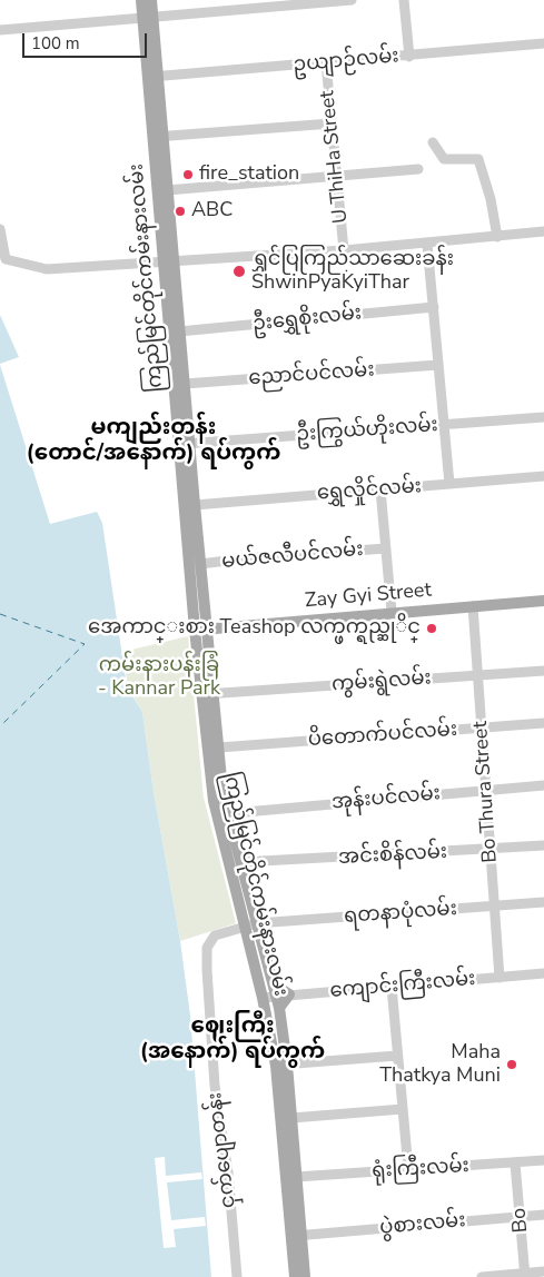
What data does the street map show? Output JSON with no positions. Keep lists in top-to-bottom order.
{
  "streets": {
    "main road": ["ကြည်မြင်တိုင်ကမ်းနားလမ်း", "Zay Gyi Street"],
    "street": [
      "ဥယျာဉ်လမ်း",
      "U ThiHa Street",
      "ဦးရွှေစိုးလမ်း",
      "ညောင်ပင်လမ်း",
      "ဦးကြွယ်ဟိုးလမ်း",
      "ရွှေလှိုင်လမ်း",
      "မယ်ဇလီပင်လမ်း",
      "ကွမ်းရွဲလမ်း",
      "ပိတောက်ပင်လမ်း",
      "Bo Thura Street",
      "အုန်းပင်လမ်း",
      "အင်းစိန်လမ်း",
      "ရတနာပုံလမ်း",
      "ကျောင်းကြီးလမ်း",
      "ငှက်ပျောတန်း",
      "ရုံးကြီးလမ်း",
      "Bo",
      "ပွဲစားလမ်း"
    ]
  },
  "crossings": [
    ["ဥယျာဉ်လမ်း", "U ThiHa Street"],
    ["ဥယျာဉ်လမ်း", "ကြည်မြင်တိုင်ကမ်းနားလမ်း"],
    ["ကြည်မြင်တိုင်ကမ်းနားလမ်း", "ဦးကြွယ်ဟိုးလမ်း"],
    ["ကြည်မြင်တိုင်ကမ်းနားလမ်း", "ရွှေလှိုင်လမ်း"],
    ["ကြည်မြင်တိုင်ကမ်းနားလမ်း", "မယ်ဇလီပင်လမ်း"],
    ["ကြည်မြင်တိုင်ကမ်းနားလမ်း", "ကွမ်းရွဲလမ်း"],
    ["ကြည်မြင်တိုင်ကမ်းနားလမ်း", "ပိတောက်ပင်လမ်း"],
    ["ကြည်မြင်တိုင်ကမ်းနားလမ်း", "အုန်းပင်လမ်း"],
    ["ကြည်မြင်တိုင်ကမ်းနားလမ်း", "အင်းစိန်လမ်း"],
    ["ကြည်မြင်တိုင်ကမ်းနားလမ်း", "ရတနာပုံလမ်း"],
    ["ကြည်မြင်တိုင်ကမ်းနားလမ်း", "ငှက်ပျောတန်း"],
    ["ကြည်မြင်တိုင်ကမ်းနားလမ်း", "ပွဲစားလမ်း"],
    ["Zay Gyi Street", "Bo Thura Street"],
    ["ကွမ်းရွဲလမ်း", "Bo Thura Street"],
    ["ပိတောက်ပင်လမ်း", "Bo Thura Street"],
    ["Bo Thura Street", "အုန်းပင်လမ်း"],
    ["Bo Thura Street", "အင်းစိန်လမ်း"],
    ["Bo Thura Street", "ရတနာပုံလမ်း"],
    ["Bo Thura Street", "ကျောင်းကြီးလမ်း"],
    ["ရတနာပုံလမ်း", "ငှက်ပျောတန်း"],
    ["ရုံးကြီးလမ်း", "Bo"],
    ["Bo", "ပွဲစားလမ်း"]
  ],
  "districts": ["မကျည်းတန်း (တောင်/အနောက်) ရပ်ကွက်", "ဈေးကြီး (အနောက်) ရပ်ကွက်"],
  "parks": ["ကမ်းနားပန်းခြံ - Kannar Park"],
  "places": [
    "fire_station",
    "ABC",
    "ရွှင်ပြကြည်သာဆေးခန်း ShwinPyaKyiThar",
    "အေကာင္းစား Teashop လက္ဖက္ရည္ဆုိင္",
    "Maha Thatkya Muni"
  ],
  "scale_bar": "100 m"
}
